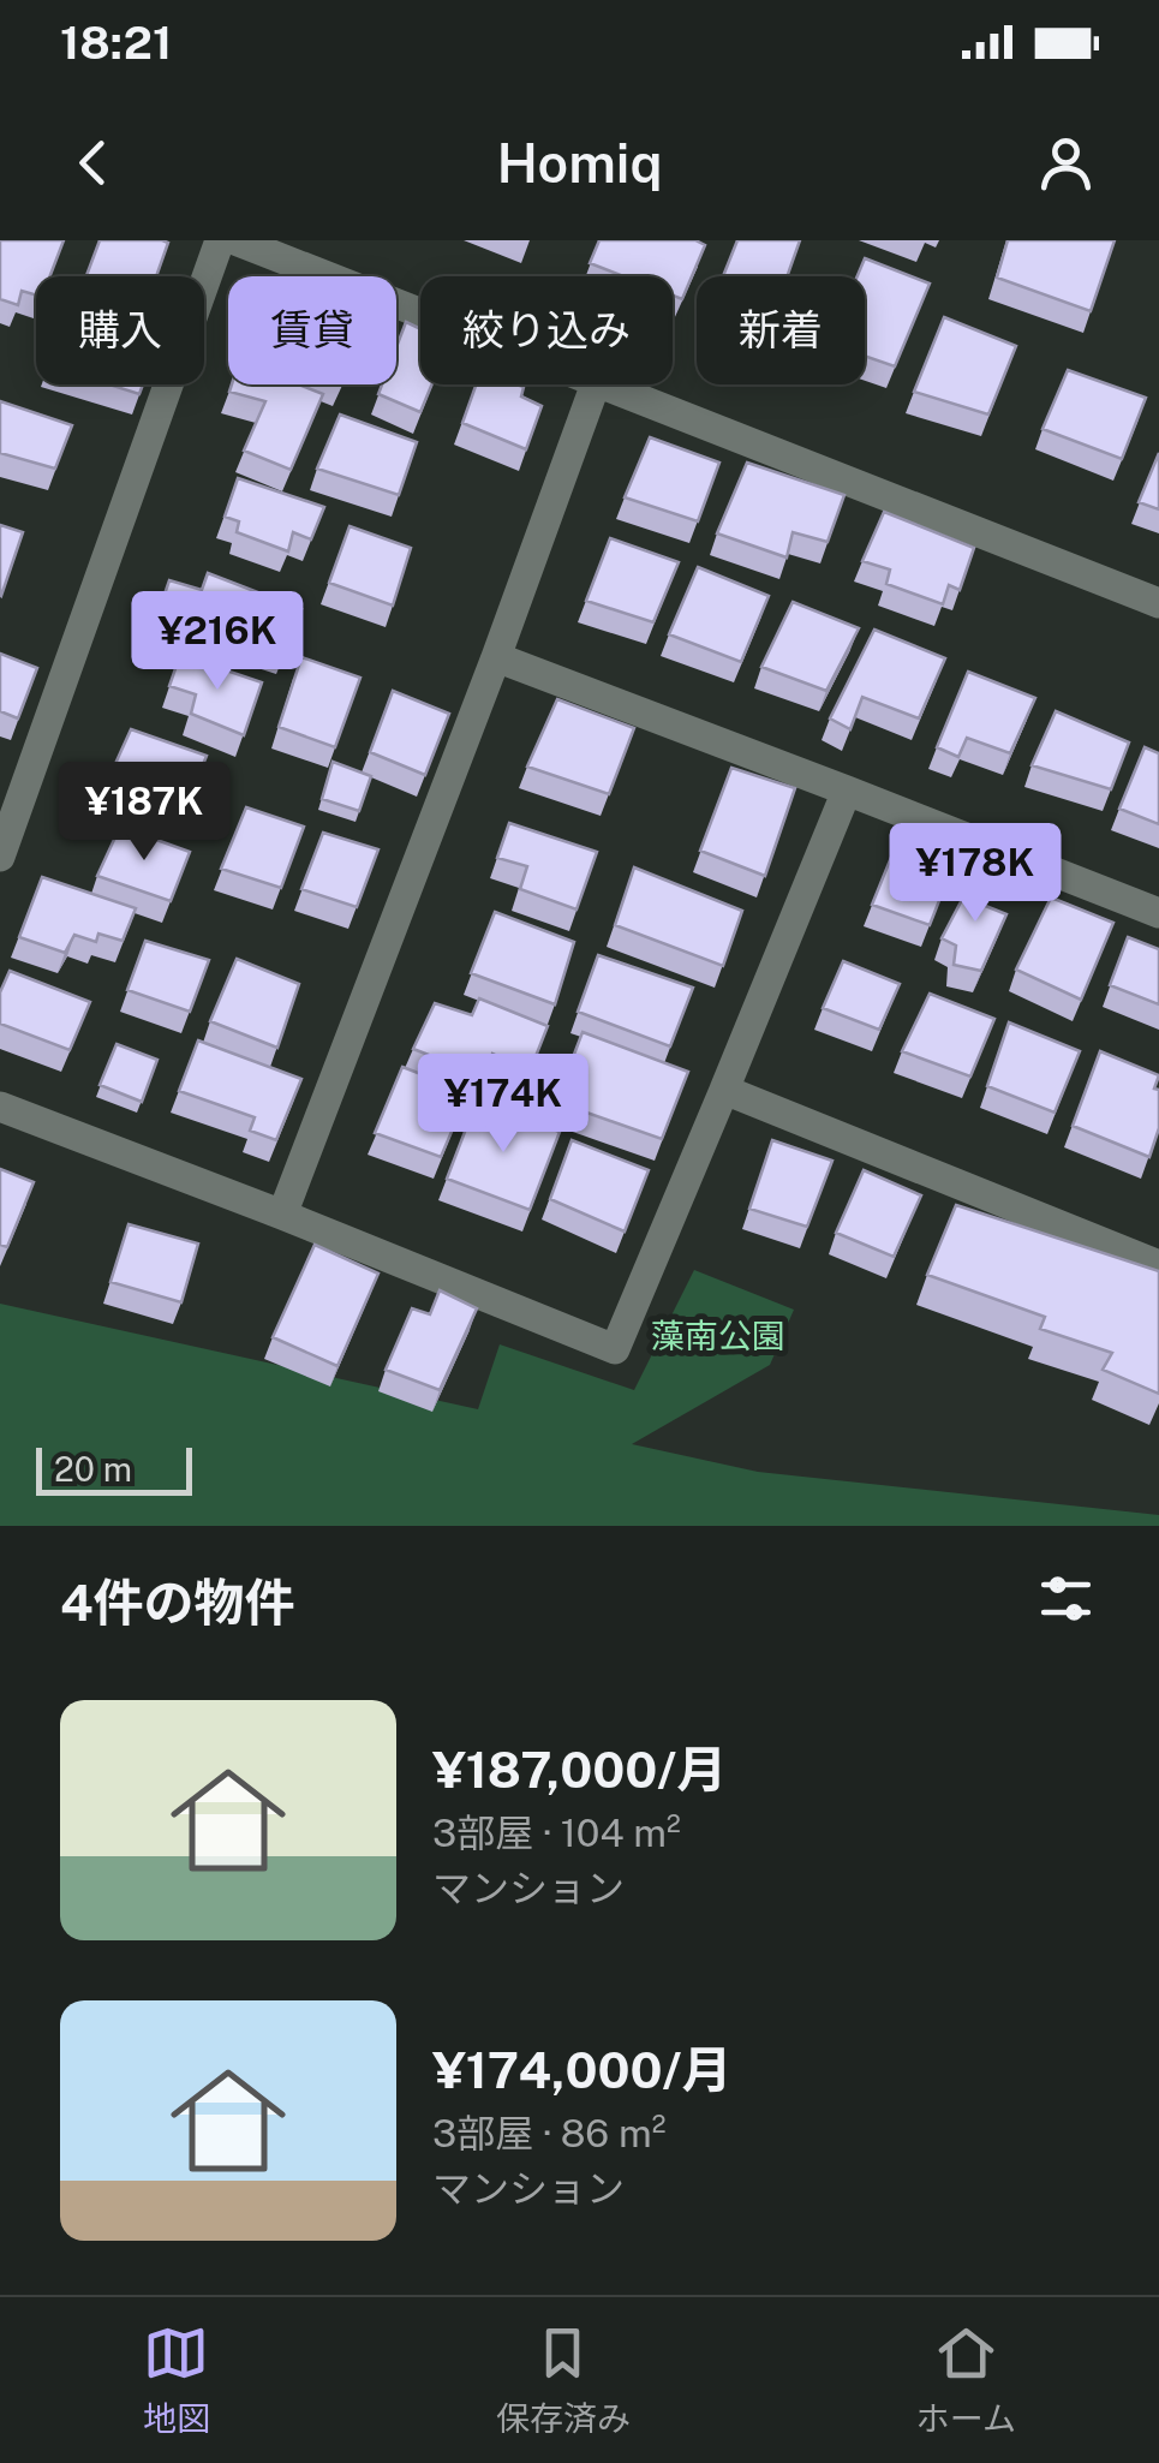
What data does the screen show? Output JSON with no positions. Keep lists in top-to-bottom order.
{
  "parks": ["藻南公園"],
  "scale_bar": "20 m",
  "page": {
    "status": "18:21",
    "header": "Homiq",
    "chip": [
      "購入",
      "賃貸",
      "絞り込み",
      "新着"
    ],
    "price": [
      "¥216K",
      "¥187K",
      "¥178K",
      "¥174K"
    ],
    "scale": "20 m",
    "heading": "4件の物件",
    "list": [
      {
        "name": "¥187,000/月",
        "note": "3部屋 · 104 m² · マンション"
      },
      {
        "name": "¥174,000/月",
        "note": "3部屋 · 86 m² · マンション"
      }
    ],
    "tabs": ["地図", "保存済み", "ホーム"]
  }
}
